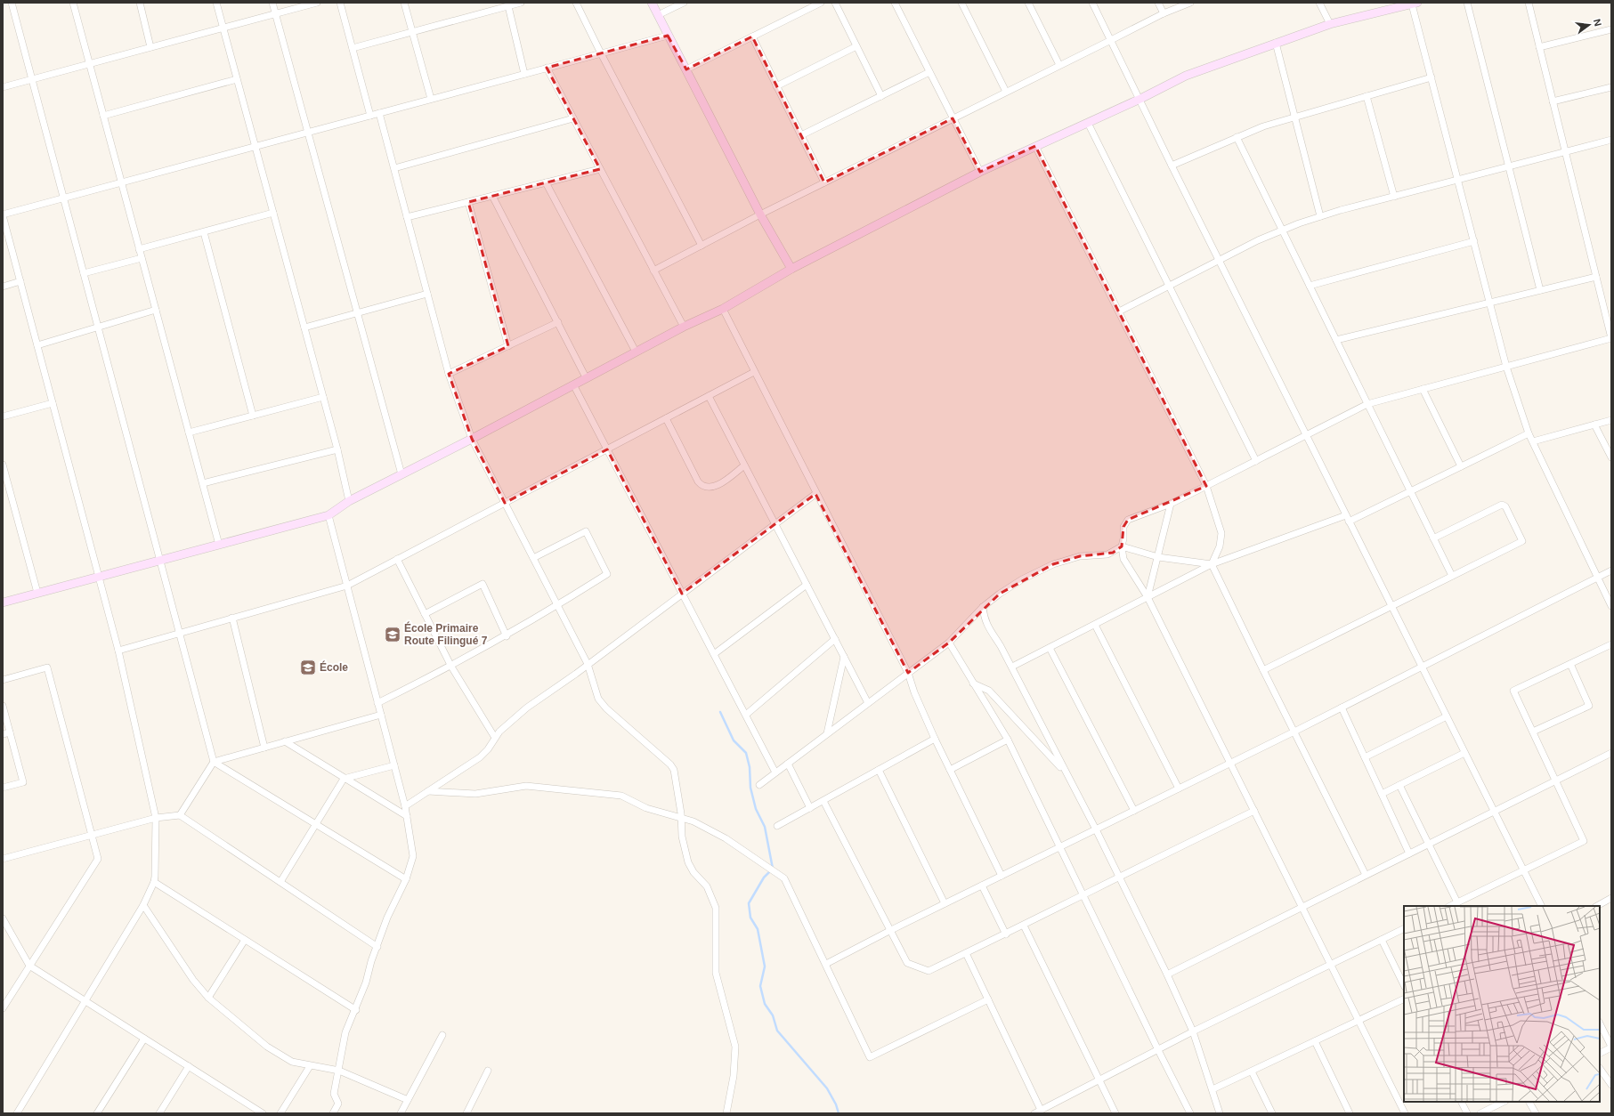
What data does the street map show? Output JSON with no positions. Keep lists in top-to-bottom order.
{
  "places": {
    "school or university": ["École Primaire Route Filingué 7", "École"]
  },
  "north": "right"
}
